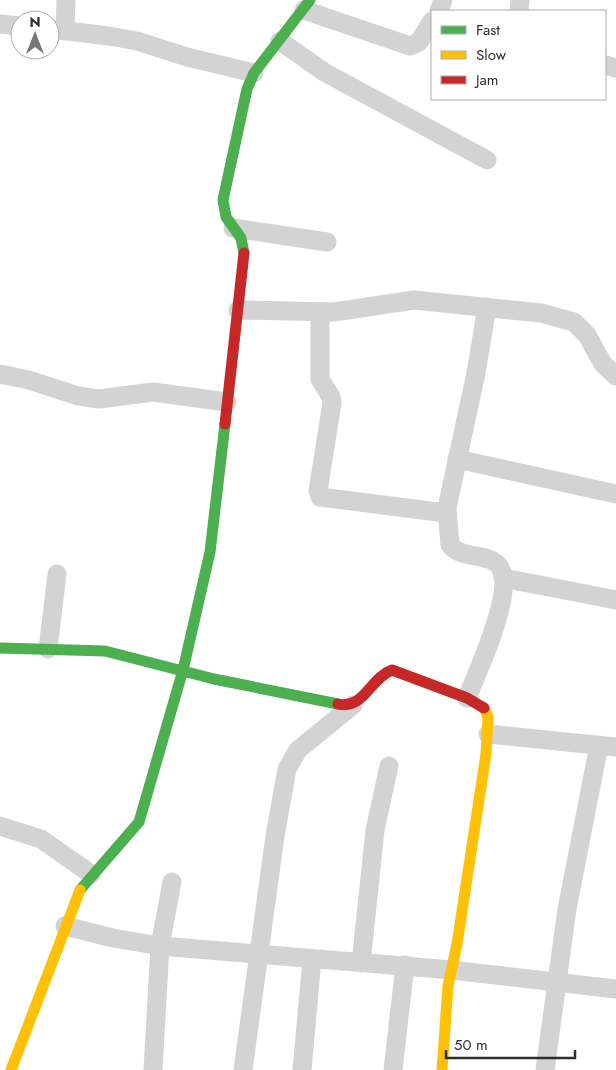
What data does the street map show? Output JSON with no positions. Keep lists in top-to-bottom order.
{
  "legend": ["Fast", "Slow", "Jam"],
  "scale_bar": "50 m",
  "north": "top"
}
